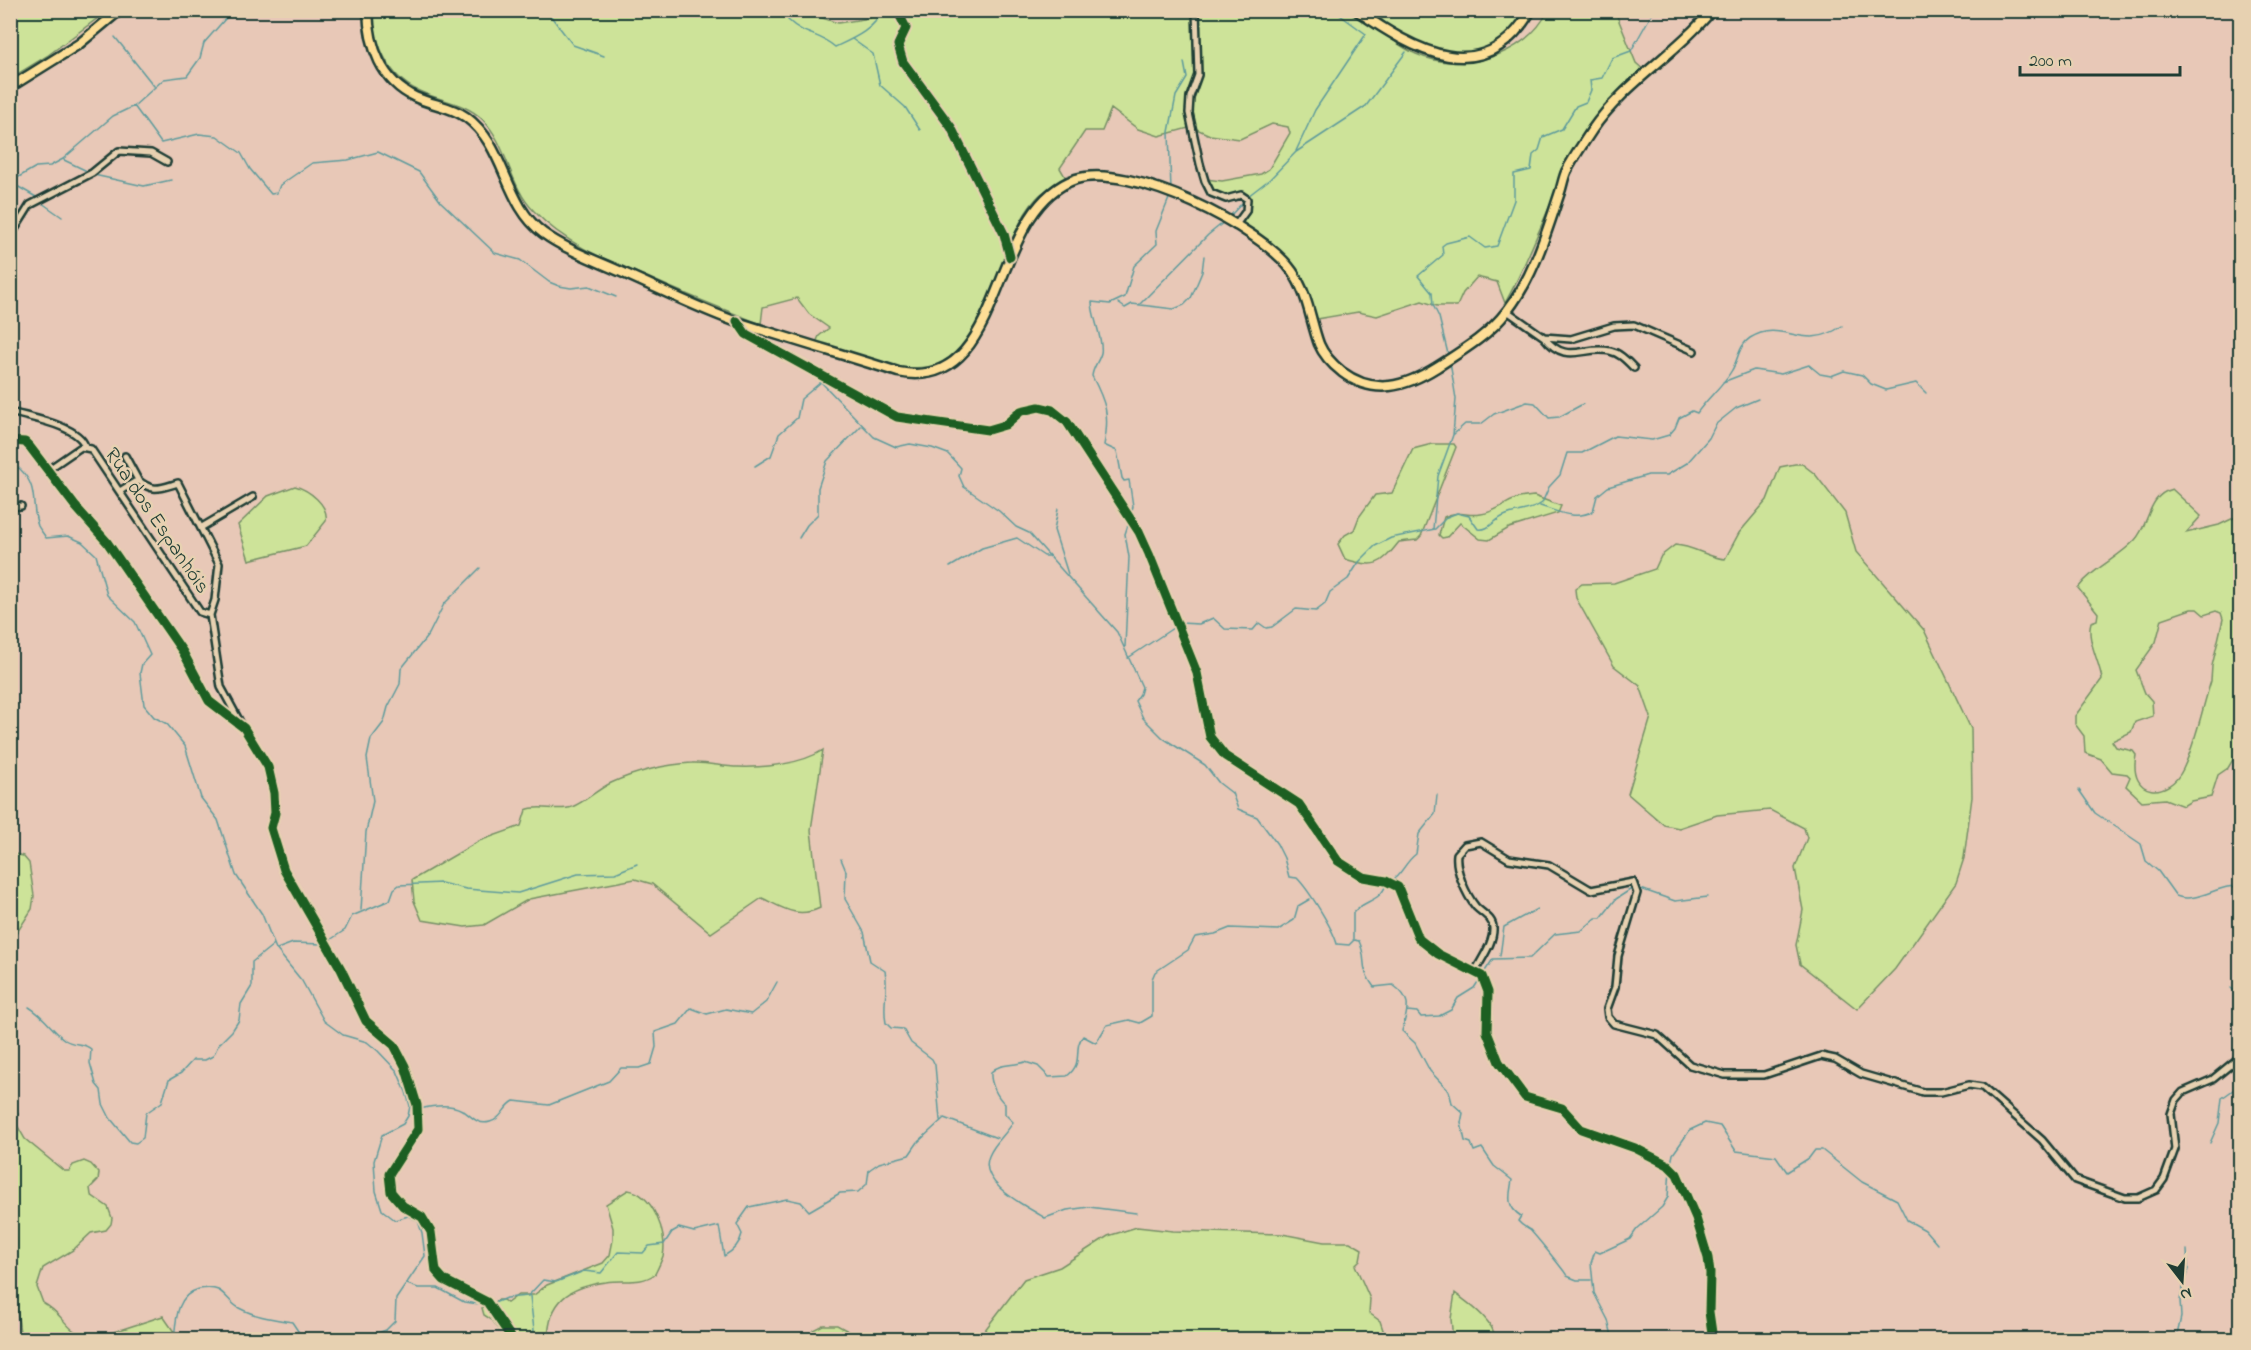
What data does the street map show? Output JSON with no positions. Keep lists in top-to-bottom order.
{
  "streets": {
    "street": ["Rua dos Espanhóis"]
  },
  "scale_bar": "200 m",
  "north": "bottom"
}
